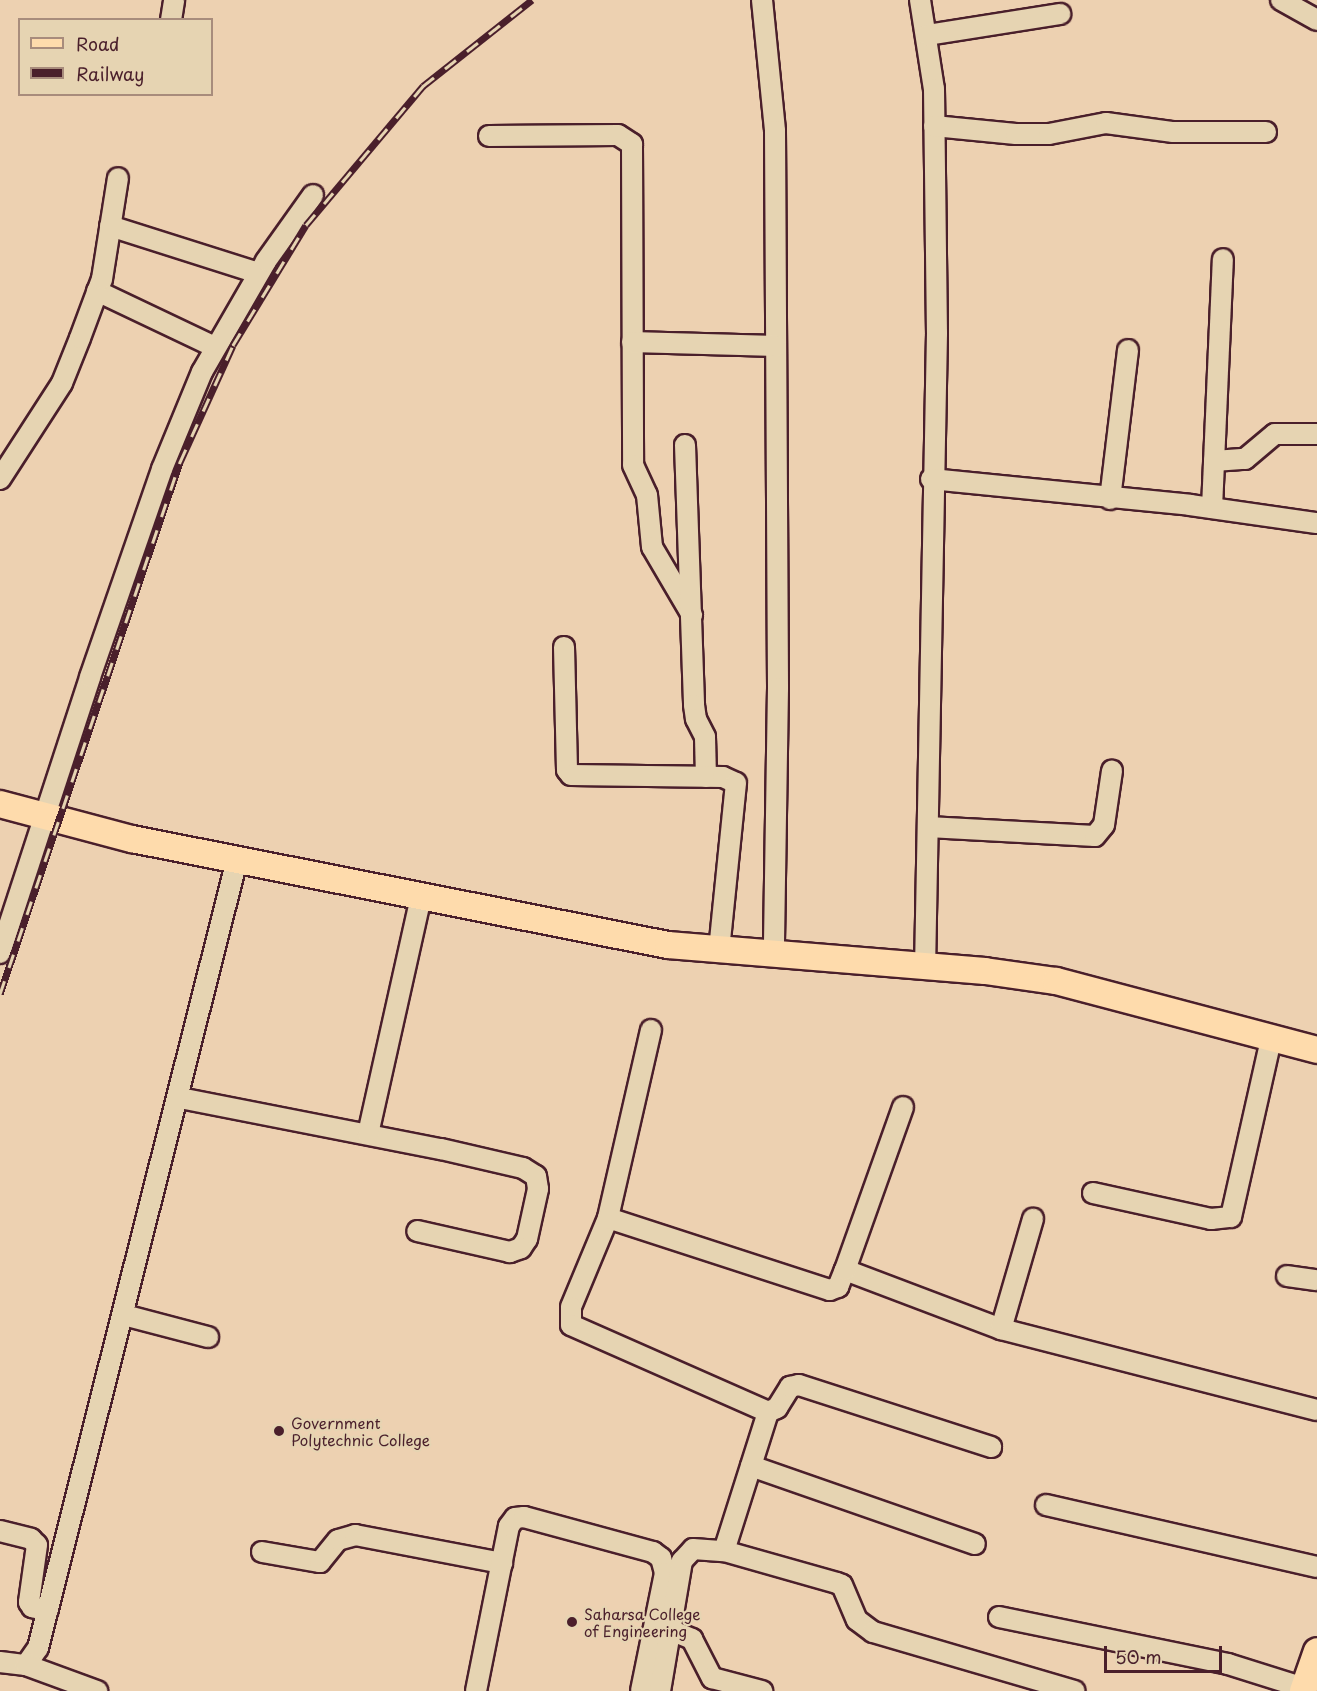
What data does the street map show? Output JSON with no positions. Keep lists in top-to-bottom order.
{
  "places": ["Government Polytechnic College", "Saharsa College of Engineering"],
  "legend": ["Road", "Railway"],
  "scale_bar": "50 m"
}
